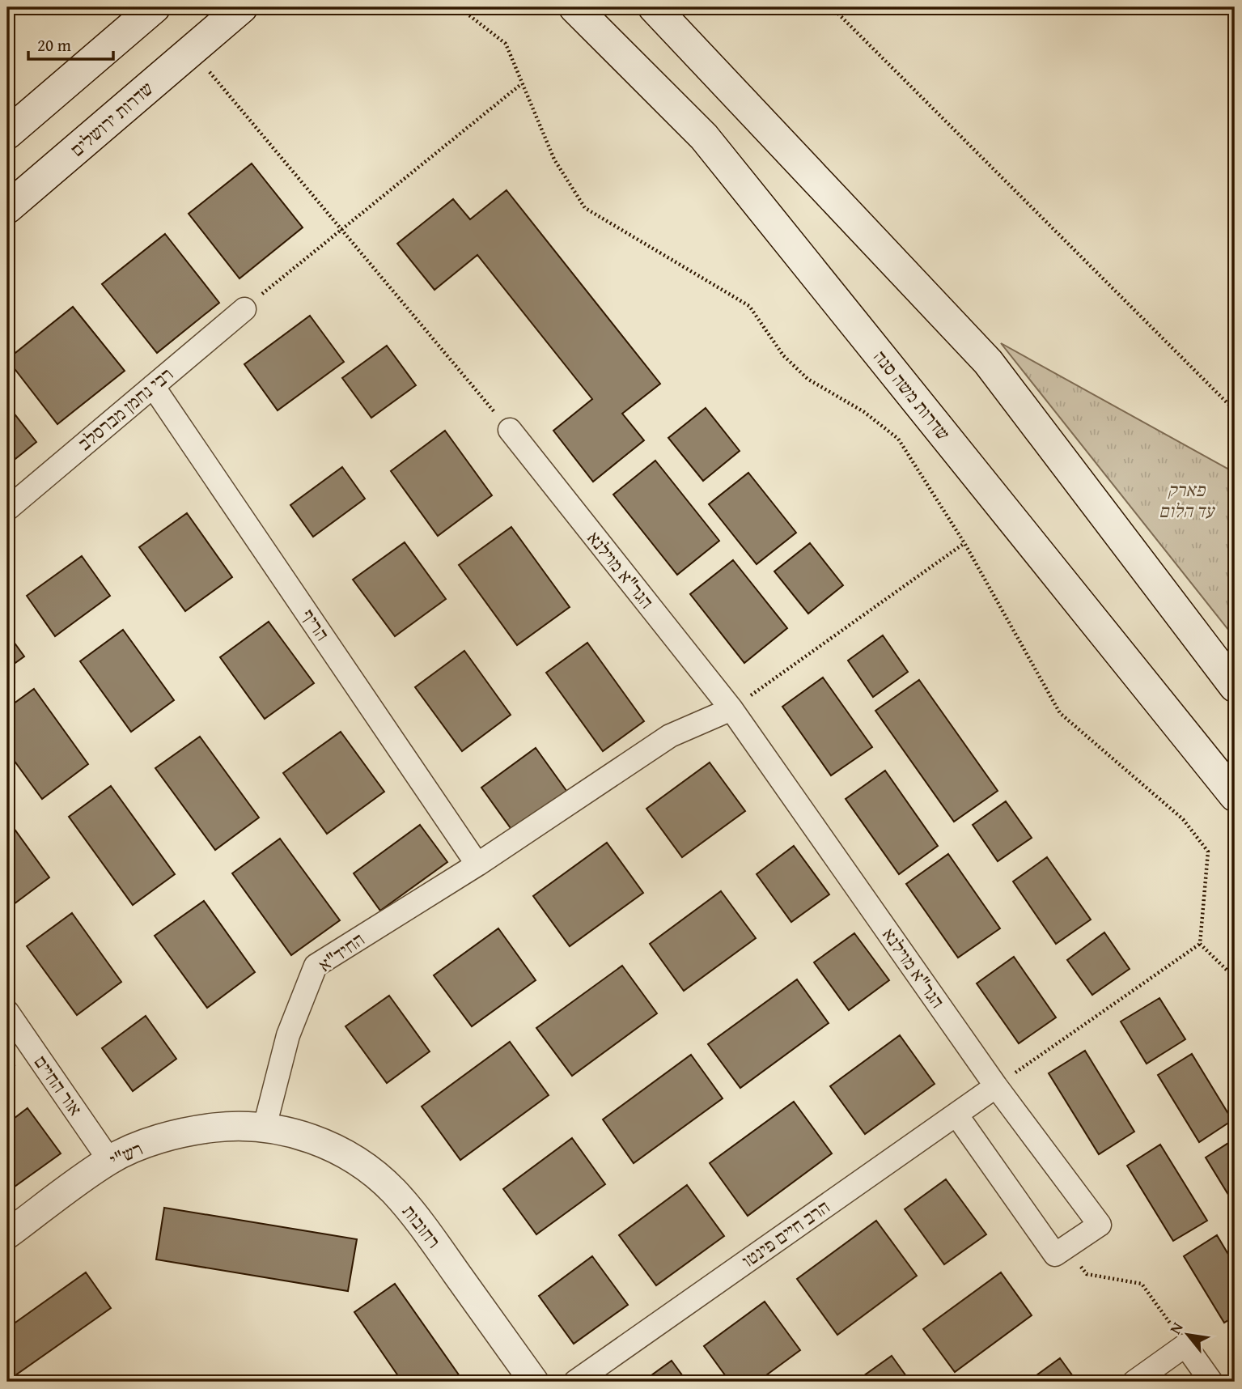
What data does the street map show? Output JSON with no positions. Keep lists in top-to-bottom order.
{
  "streets": {
    "main road": ["שדרות ירושלים", "שדרות משה סנה"],
    "street": [
      "רבי נחמן מברסלב",
      "הגר\"א מוילנא",
      "הריף",
      "החיד\"א",
      "אור החיים",
      "רש\"י",
      "רחובות",
      "הרב חיים פינטו"
    ]
  },
  "crossings": [
    ["רבי נחמן מברסלב", "הריף"],
    ["הגר\"א מוילנא", "הרב חיים פינטו"],
    ["הריף", "החיד\"א"],
    ["החיד\"א", "רש\"י"],
    ["החיד\"א", "רחובות"],
    ["אור החיים", "רש\"י"],
    ["רש\"י", "רחובות"]
  ],
  "parks": ["פארק עד הלום"],
  "scale_bar": "20 m",
  "north": "top left"
}
